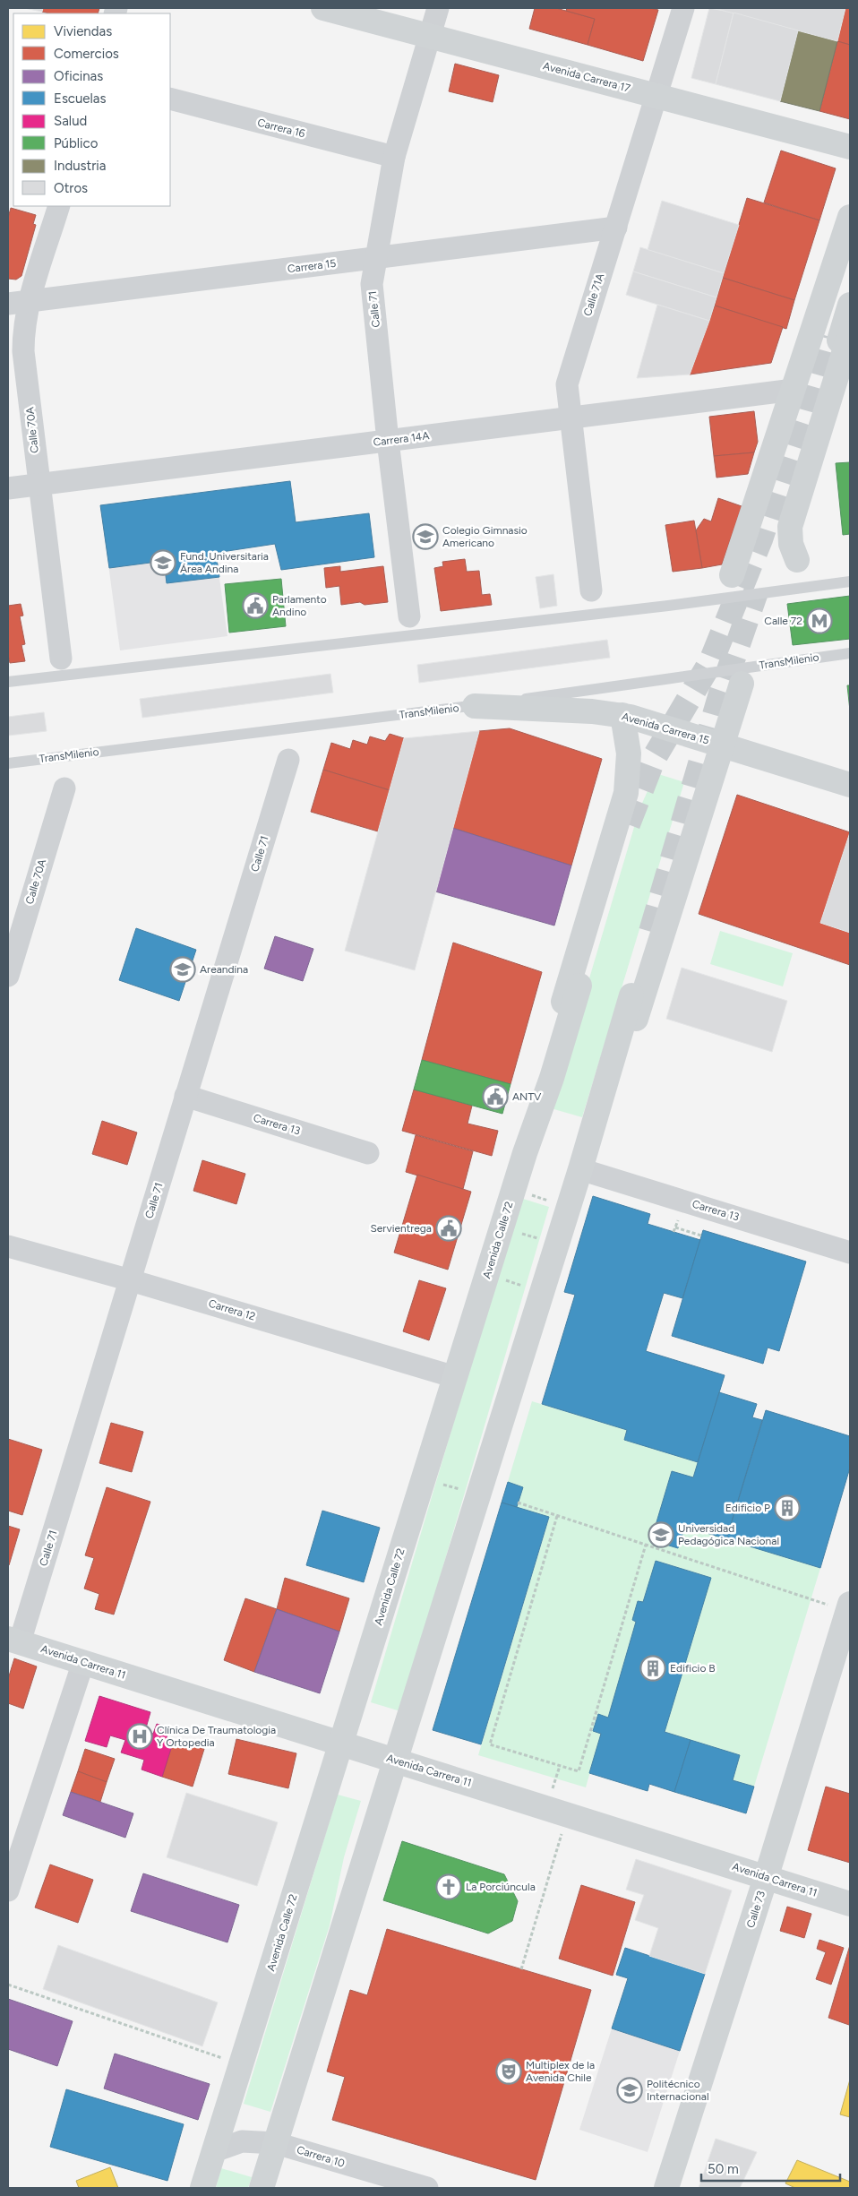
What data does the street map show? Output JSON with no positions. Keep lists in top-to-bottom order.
{
  "streets": {
    "main road": [
      "Avenida Carrera 17",
      "Avenida Carrera 15",
      "Avenida Calle 72",
      "Avenida Carrera 11",
      "Calle 73"
    ],
    "street": [
      "Carrera 16",
      "Carrera 15",
      "Calle 71A",
      "Calle 71",
      "Calle 70A",
      "Carrera 14A",
      "Carrera 13",
      "Carrera 12",
      "Carrera 10"
    ],
    "lane": ["TransMilenio"]
  },
  "crossings": [
    ["Avenida Carrera 17", "Calle 71A"],
    ["Avenida Carrera 17", "Calle 71"],
    ["Carrera 16", "Calle 71"],
    ["Carrera 15", "Calle 71A"],
    ["Carrera 15", "Calle 71"],
    ["Carrera 15", "Calle 70A"],
    ["Calle 71A", "Carrera 14A"],
    ["Calle 71", "Carrera 14A"],
    ["Calle 71", "Carrera 13"],
    ["Calle 71", "Carrera 12"],
    ["Calle 71", "Avenida Carrera 11"],
    ["Calle 70A", "Carrera 14A"],
    ["TransMilenio", "Avenida Carrera 15"],
    ["Avenida Calle 72", "Carrera 12"],
    ["Avenida Calle 72", "Avenida Carrera 11"],
    ["Avenida Calle 72", "Carrera 10"],
    ["Avenida Carrera 11", "Calle 73"]
  ],
  "places": {
    "school or university": [
      "Colegio Gimnasio Americano",
      "Fund. Universitaria Área Andina",
      "Areandina",
      "Universidad Pedagógica Nacional",
      "Politécnico Internacional"
    ],
    "public building": ["Parlamento Andino", "ANTV", "Servientrega"],
    "metro station": ["Calle 72"],
    "building": ["Edificio P", "Edificio B"],
    "hospital": ["Clínica De Traumatologia Y Ortopedia"],
    "church": ["La Porciúncula"],
    "theatre": ["Multiplex de la Avenida Chile"]
  },
  "legend": [
    "Viviendas",
    "Comercios",
    "Oficinas",
    "Escuelas",
    "Salud",
    "Público",
    "Industria",
    "Otros"
  ],
  "scale_bar": "50 m"
}
